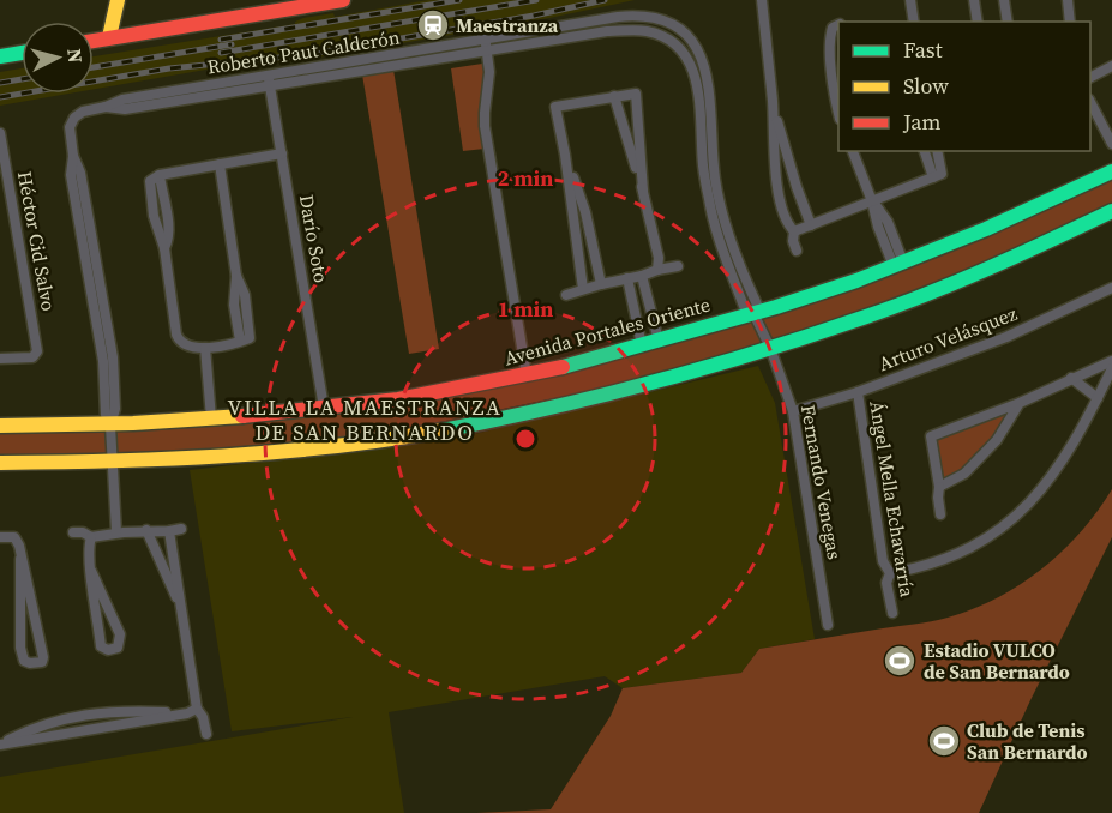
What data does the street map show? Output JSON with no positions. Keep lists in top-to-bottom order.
{
  "streets": {
    "street": [
      "Roberto Paut Calderón",
      "Darío Soto",
      "Héctor Cid Salvo",
      "Avenida Portales Oriente",
      "Arturo Velásquez",
      "Fernando Venegas",
      "Ángel Mella Echavarría"
    ]
  },
  "crossings": [
    ["Roberto Paut Calderón", "Darío Soto"],
    ["Roberto Paut Calderón", "Avenida Portales Oriente"],
    ["Roberto Paut Calderón", "Fernando Venegas"],
    ["Darío Soto", "Avenida Portales Oriente"],
    ["Arturo Velásquez", "Fernando Venegas"],
    ["Arturo Velásquez", "Ángel Mella Echavarría"]
  ],
  "districts": ["VILLA LA MAESTRANZA DE SAN BERNARDO"],
  "places": {
    "station": ["Maestranza"],
    "sports": ["Estadio VULCO de San Bernardo", "Club de Tenis San Bernardo"]
  },
  "legend": ["Fast", "Slow", "Jam"],
  "north": "right",
  "rings": ["2 min", "1 min"]
}
